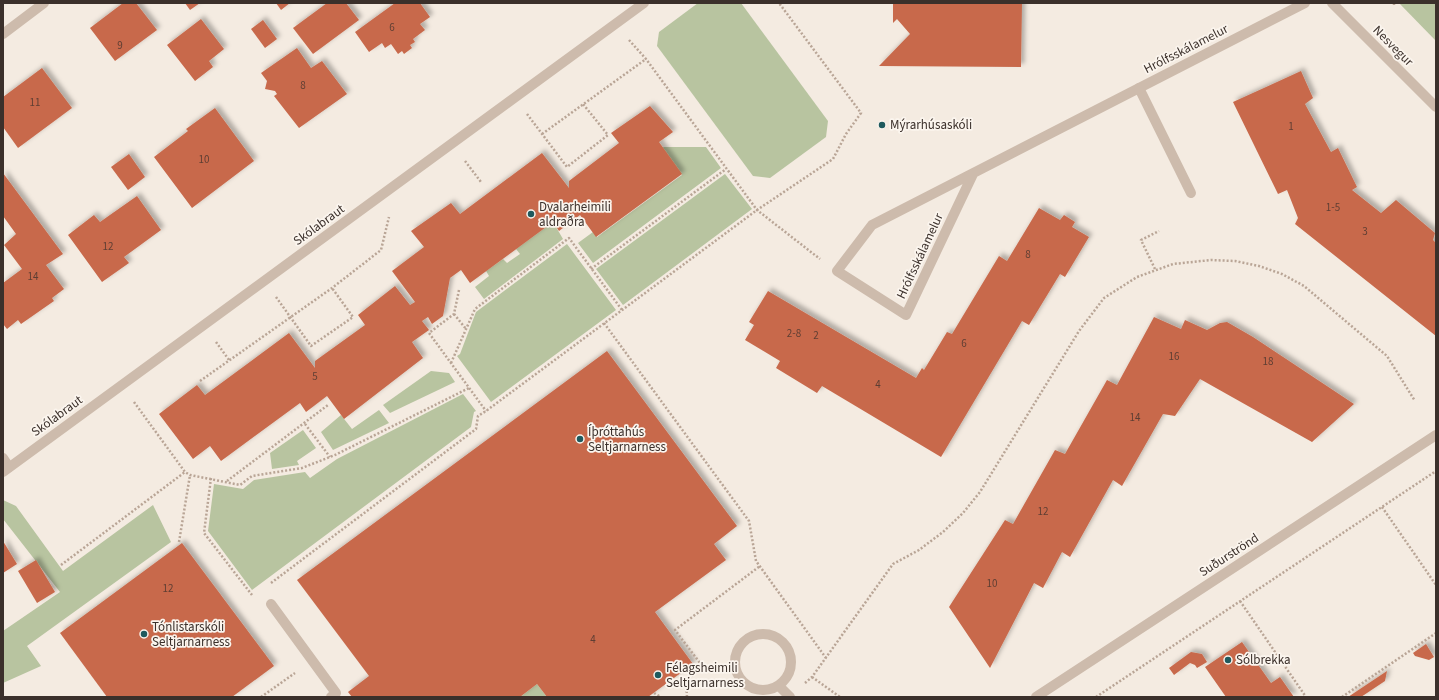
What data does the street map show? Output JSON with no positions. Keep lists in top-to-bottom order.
{
  "streets": {
    "street": [
      "Nesvegur",
      "Hrólfsskálamelur",
      "Skólabraut",
      "Suðurströnd"
    ]
  },
  "places": [
    "Mýrarhúsaskóli",
    "Dvalarheimili aldraðra",
    "Íþróttahús Seltjarnarness",
    "Tónlistarskóli Seltjarnarness",
    "Sólbrekka",
    "Félagsheimili Seltjarnarness"
  ],
  "house_numbers": [
    "6",
    "9",
    "8",
    "11",
    "1",
    "10",
    "1-5",
    "3",
    "12",
    "8",
    "14",
    "2-8",
    "2",
    "6",
    "16",
    "18",
    "5",
    "4",
    "14",
    "12",
    "10",
    "12",
    "4"
  ]
}
